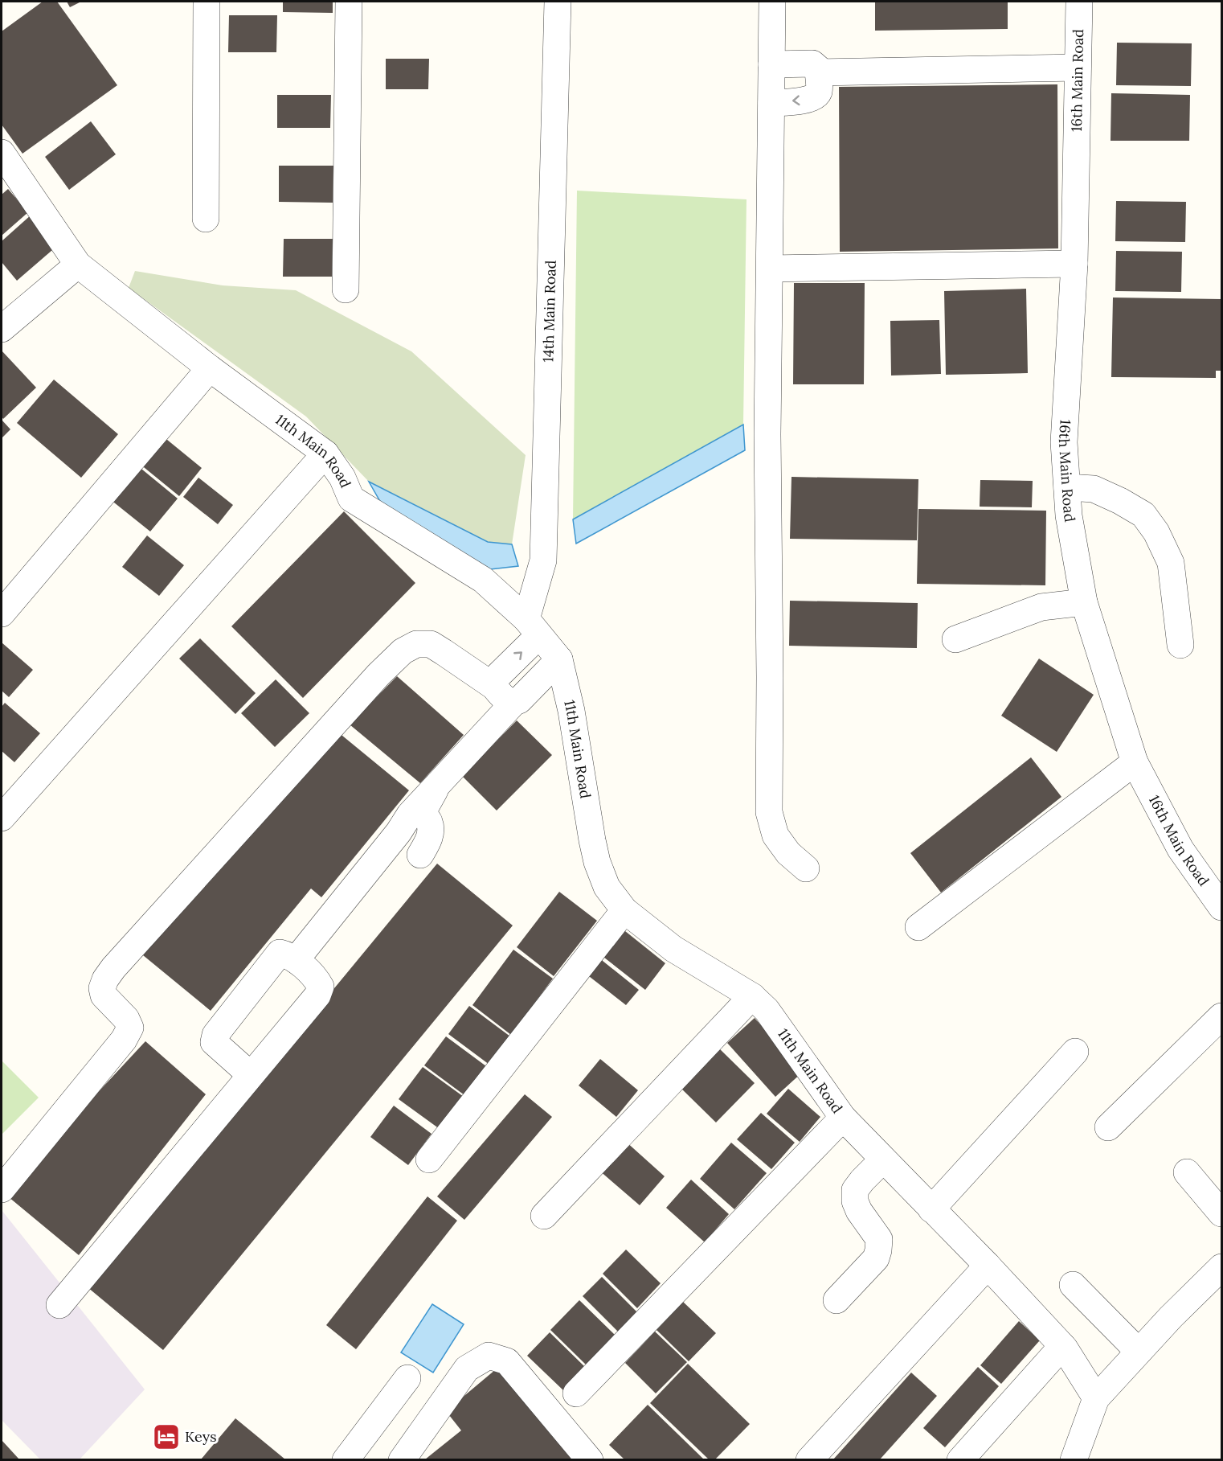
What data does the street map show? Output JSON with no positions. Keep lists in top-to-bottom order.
{
  "streets": {
    "street": ["16th Main Road", "14th Main Road", "11th Main Road"]
  },
  "crossings": [
    ["14th Main Road", "11th Main Road"]
  ],
  "places": {
    "hotel": ["Keys"]
  }
}
